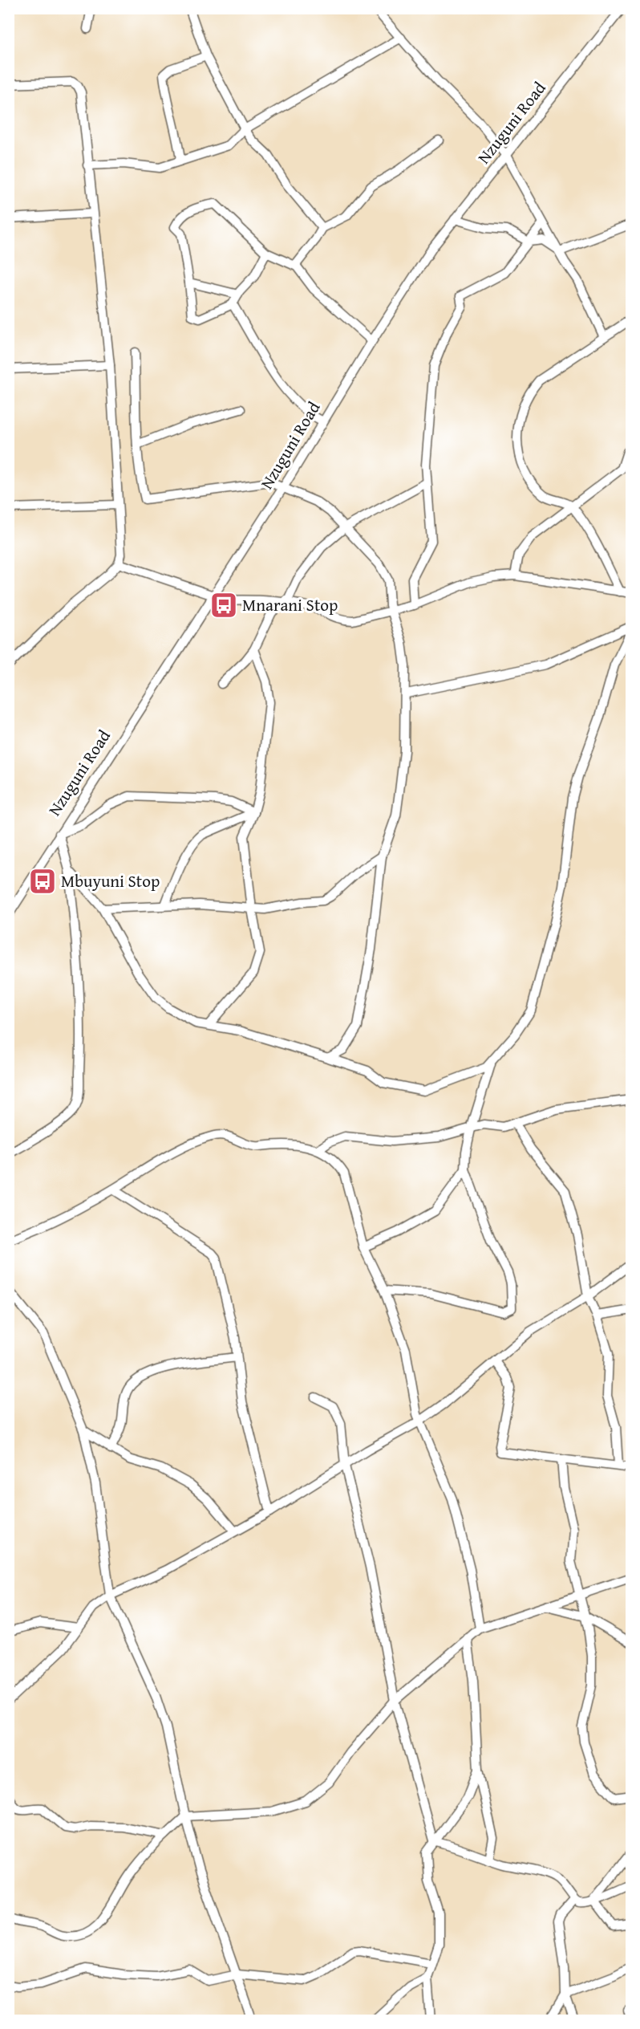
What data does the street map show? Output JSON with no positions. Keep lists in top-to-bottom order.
{
  "streets": {
    "street": ["Nzuguni Road"]
  },
  "places": {
    "bus stop": ["Mnarani Stop", "Mbuyuni Stop"]
  }
}
